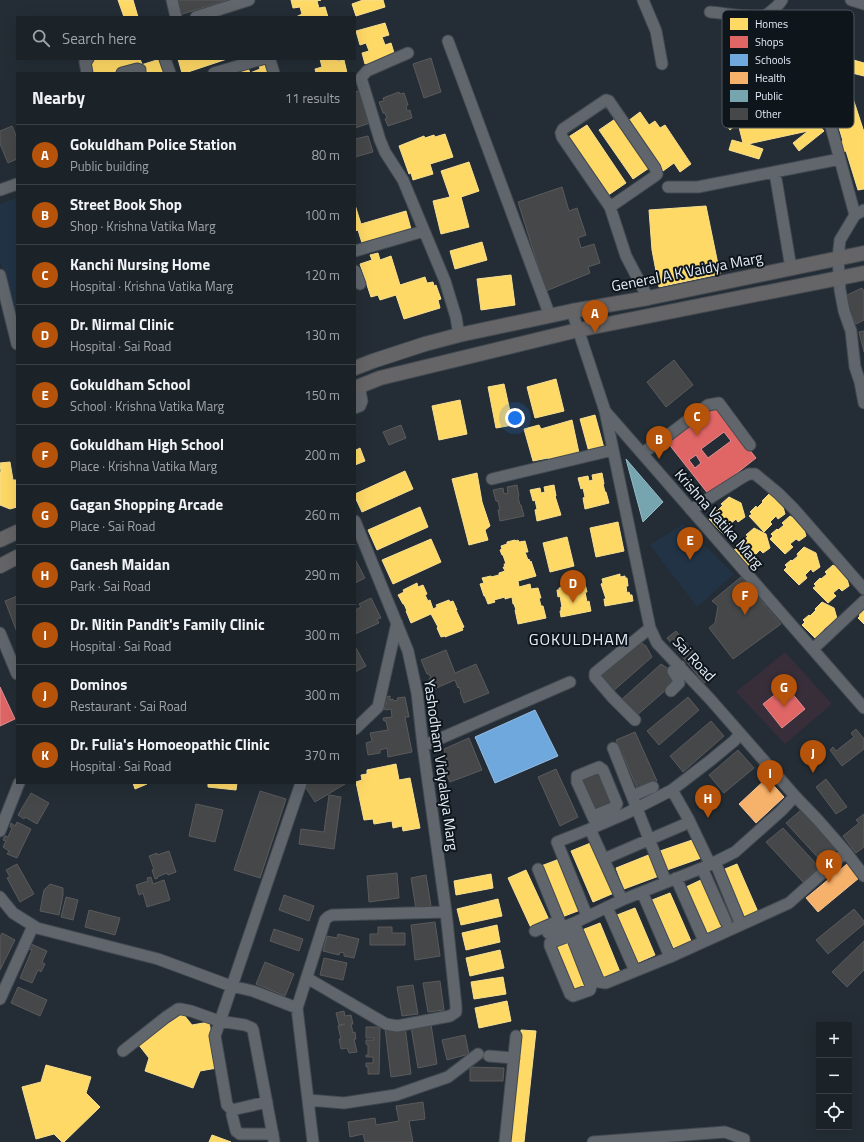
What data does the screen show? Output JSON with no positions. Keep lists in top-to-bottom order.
{
  "streets": {
    "main road": ["General A K Vaidya Marg"],
    "street": ["Krishna Vatika Marg", "Sai Road", "Yashodham Vidyalaya Marg"]
  },
  "crossings": [
    ["General A K Vaidya Marg", "Krishna Vatika Marg"],
    ["Krishna Vatika Marg", "Sai Road"]
  ],
  "districts": ["GOKULDHAM"],
  "legend": [
    "Homes",
    "Shops",
    "Schools",
    "Health",
    "Public",
    "Other"
  ],
  "page": {
    "search": "Search here",
    "heading": ["Nearby", "11 results"],
    "list": [
      {
        "mark": "A",
        "name": "Gokuldham Police Station",
        "note": "Public building",
        "value": "80 m"
      },
      {
        "mark": "B",
        "name": "Street Book Shop",
        "note": "Shop · Krishna Vatika Marg",
        "value": "100 m"
      },
      {
        "mark": "C",
        "name": "Kanchi Nursing Home",
        "note": "Hospital · Krishna Vatika Marg",
        "value": "120 m"
      },
      {
        "mark": "D",
        "name": "Dr. Nirmal Clinic",
        "note": "Hospital · Sai Road",
        "value": "130 m"
      },
      {
        "mark": "E",
        "name": "Gokuldham School",
        "note": "School · Krishna Vatika Marg",
        "value": "150 m"
      },
      {
        "mark": "F",
        "name": "Gokuldham High School",
        "note": "Place · Krishna Vatika Marg",
        "value": "200 m"
      },
      {
        "mark": "G",
        "name": "Gagan Shopping Arcade",
        "note": "Place · Sai Road",
        "value": "260 m"
      },
      {
        "mark": "H",
        "name": "Ganesh Maidan",
        "note": "Park · Sai Road",
        "value": "290 m"
      },
      {
        "mark": "I",
        "name": "Dr. Nitin Pandit's Family Clinic",
        "note": "Hospital · Sai Road",
        "value": "300 m"
      },
      {
        "mark": "J",
        "name": "Dominos",
        "note": "Restaurant · Sai Road",
        "value": "300 m"
      },
      {
        "mark": "K",
        "name": "Dr. Fulia's Homoeopathic Clinic",
        "note": "Hospital · Sai Road",
        "value": "370 m"
      }
    ],
    "pins": [
      "A",
      "C",
      "B",
      "E",
      "D",
      "F",
      "G",
      "J",
      "I",
      "H",
      "K"
    ],
    "map_buttons": ["+", "−"]
  }
}
